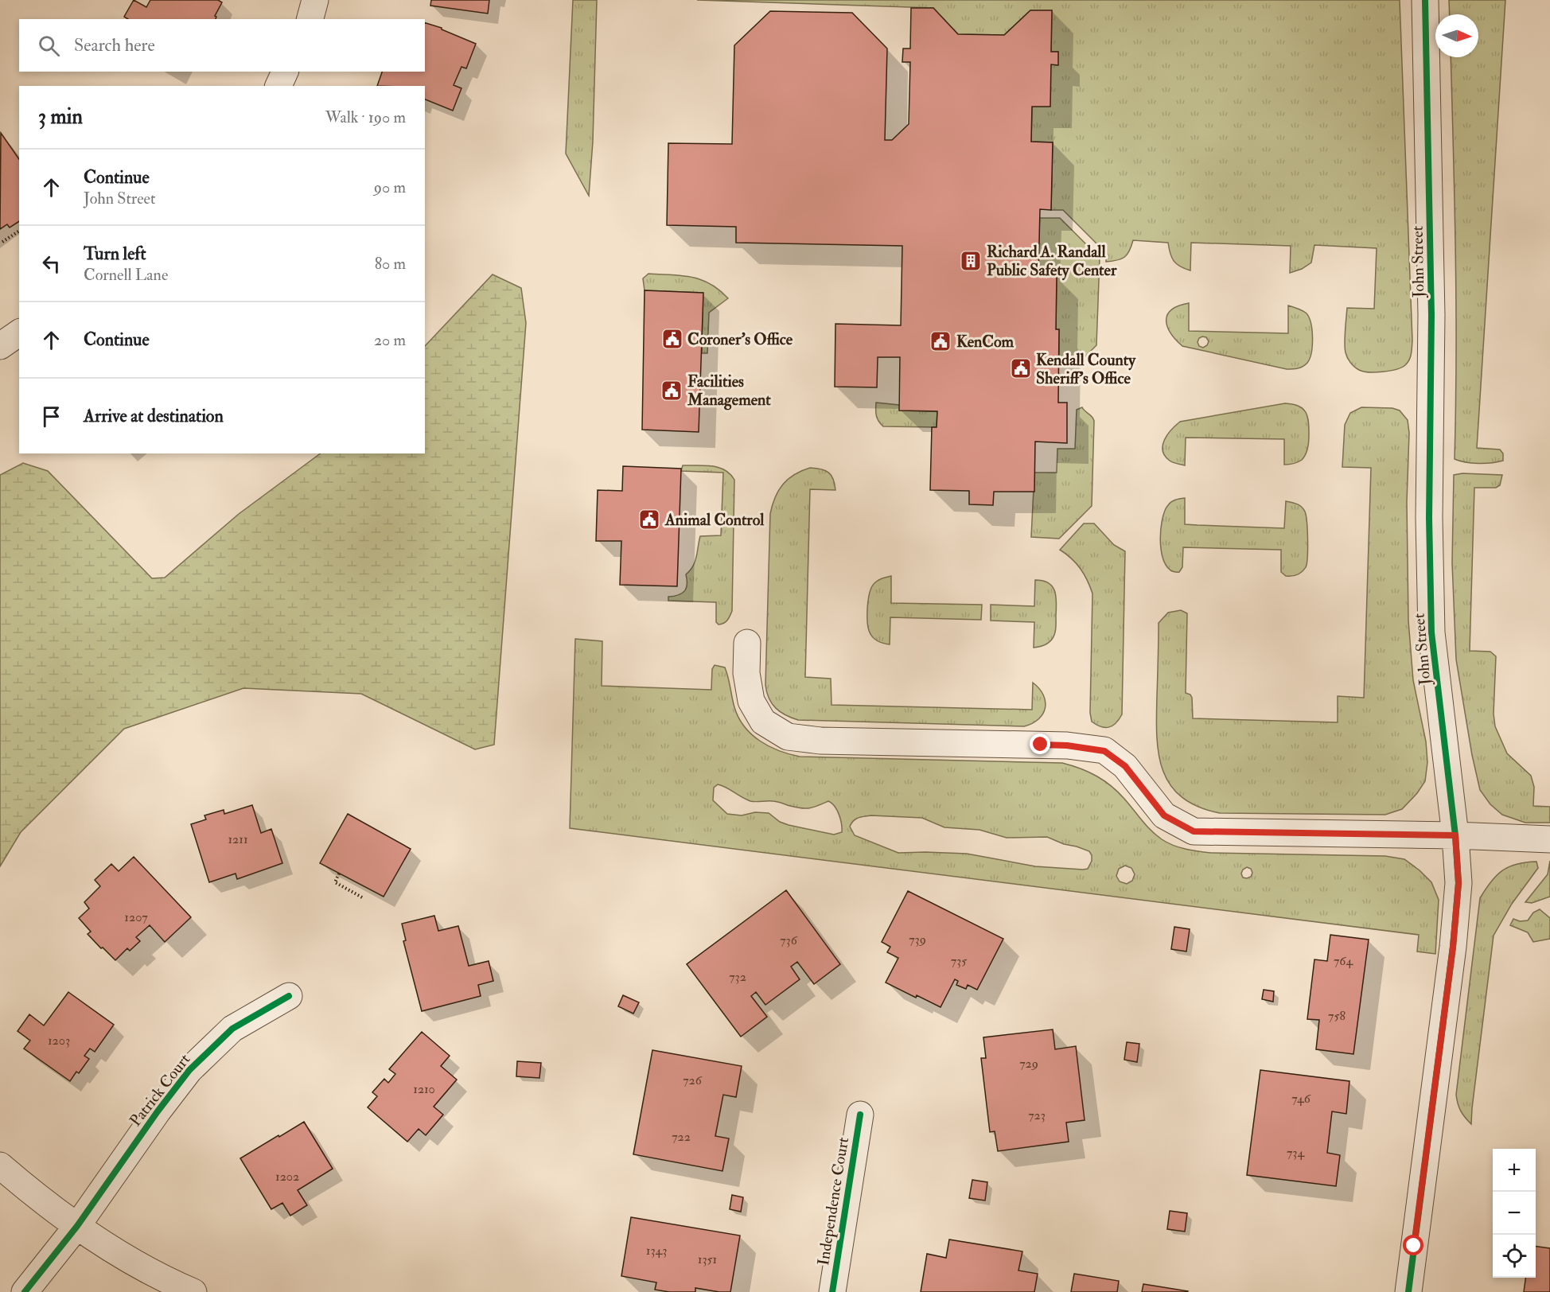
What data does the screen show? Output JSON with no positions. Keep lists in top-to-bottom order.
{
  "streets": {
    "street": ["John Street", "Patrick Court", "Independence Court"]
  },
  "places": {
    "building": ["Richard A. Randall Public Safety Center"],
    "public building": [
      "Coroner's Office",
      "KenCom",
      "Kendall County Sheriff's Office",
      "Facilities Management",
      "Animal Control"
    ]
  },
  "house_numbers": [
    "1211",
    "1207",
    "739",
    "736",
    "735",
    "764",
    "732",
    "758",
    "1203",
    "729",
    "726",
    "1210",
    "746",
    "723",
    "722",
    "734",
    "1202",
    "1343",
    "1351"
  ],
  "north": "right",
  "page": {
    "search": "Search here",
    "heading": ["3 min", "Walk · 190 m"],
    "list": [
      ["Continue", "John Street", "90 m"],
      ["Turn left", "Cornell Lane", "80 m"],
      ["Continue", "20 m"],
      "Arrive at destination"
    ],
    "map_buttons": ["+", "−"]
  }
}
